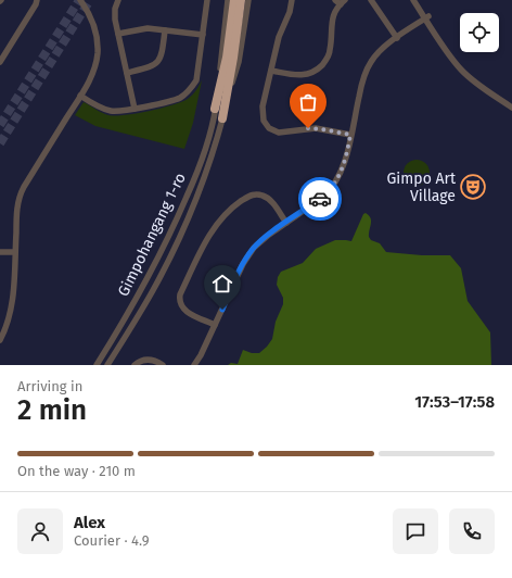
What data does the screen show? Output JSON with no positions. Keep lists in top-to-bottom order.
{
  "streets": {
    "street": ["Gimpohangang 1-ro"]
  },
  "places": {
    "theatre": ["Gimpo Art Village"]
  },
  "page": {
    "heading": ["2 min", "Arriving in", "17:53–17:58"],
    "panel": ["Alex", "Courier · 4.9"],
    "bar": "On the way · 210 m"
  }
}
